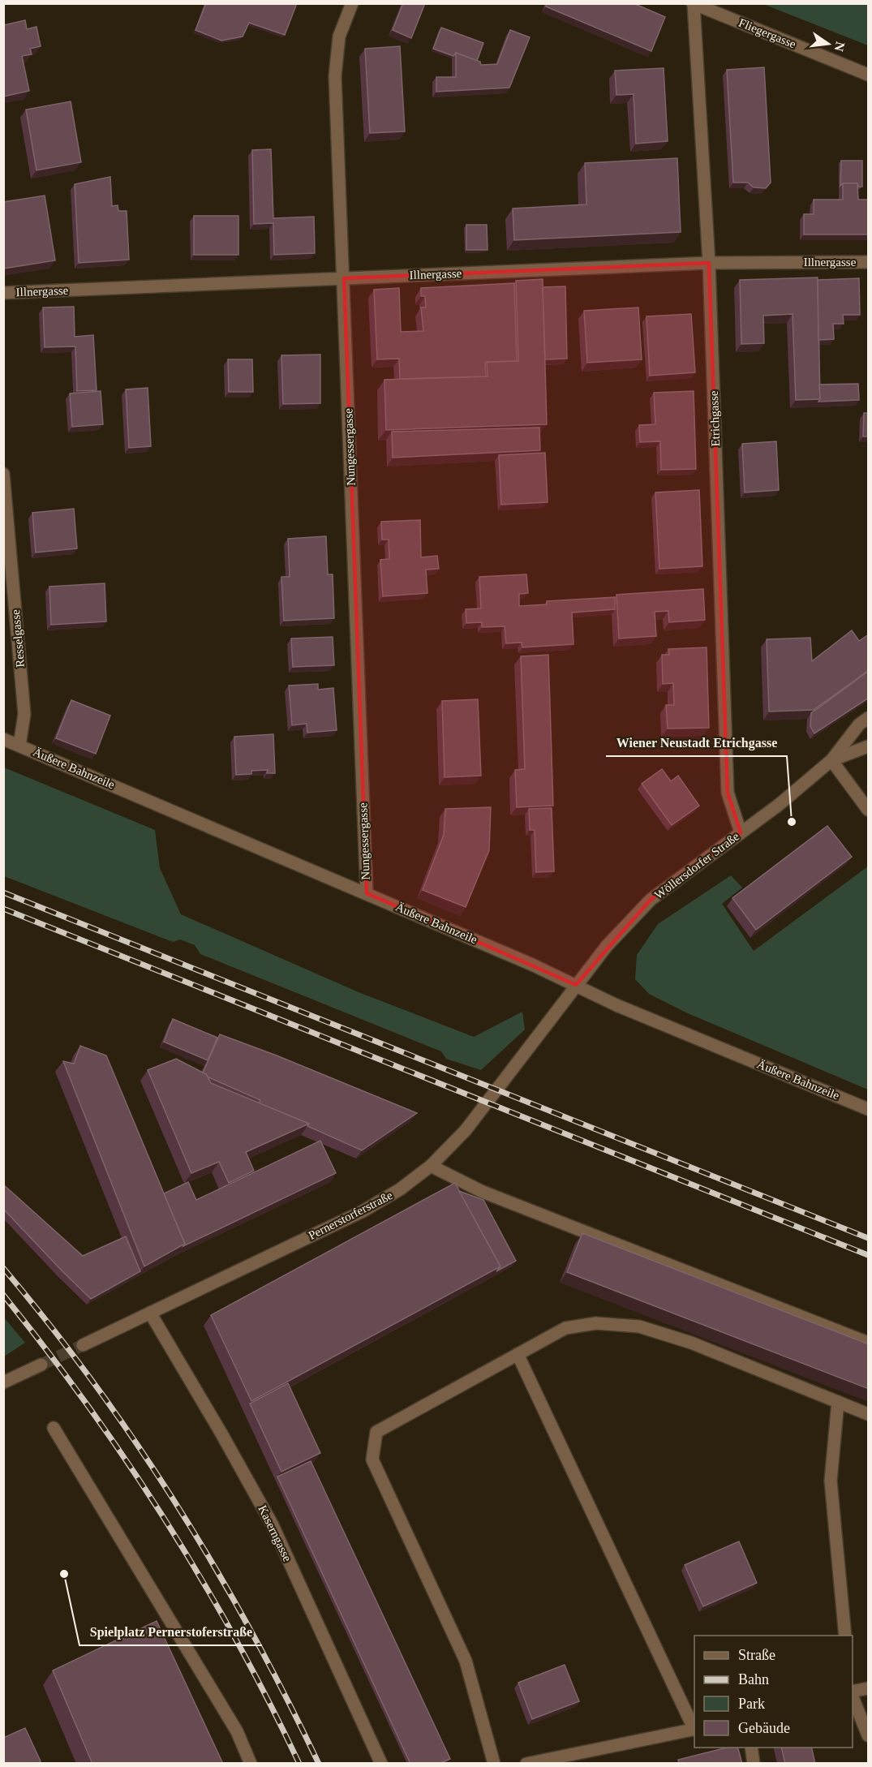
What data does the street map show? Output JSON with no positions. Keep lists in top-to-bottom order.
{
  "streets": {
    "street": [
      "Fliegergasse",
      "Illnergasse",
      "Etrichgasse",
      "Nungessergasse",
      "Resselgasse",
      "Äußere Bahnzeile",
      "Wöllersdorfer Straße",
      "Pernerstorferstraße",
      "Kaserngasse"
    ]
  },
  "crossings": [
    ["Fliegergasse", "Etrichgasse"],
    ["Illnergasse", "Etrichgasse"],
    ["Illnergasse", "Nungessergasse"],
    ["Etrichgasse", "Wöllersdorfer Straße"],
    ["Nungessergasse", "Äußere Bahnzeile"],
    ["Resselgasse", "Äußere Bahnzeile"],
    ["Äußere Bahnzeile", "Wöllersdorfer Straße"],
    ["Äußere Bahnzeile", "Pernerstorferstraße"],
    ["Wöllersdorfer Straße", "Pernerstorferstraße"],
    ["Pernerstorferstraße", "Kaserngasse"]
  ],
  "places": ["Wiener Neustadt Etrichgasse", "Spielplatz Pernerstoferstraße"],
  "legend": [
    "Straße",
    "Bahn",
    "Park",
    "Gebäude"
  ],
  "north": "right"
}
